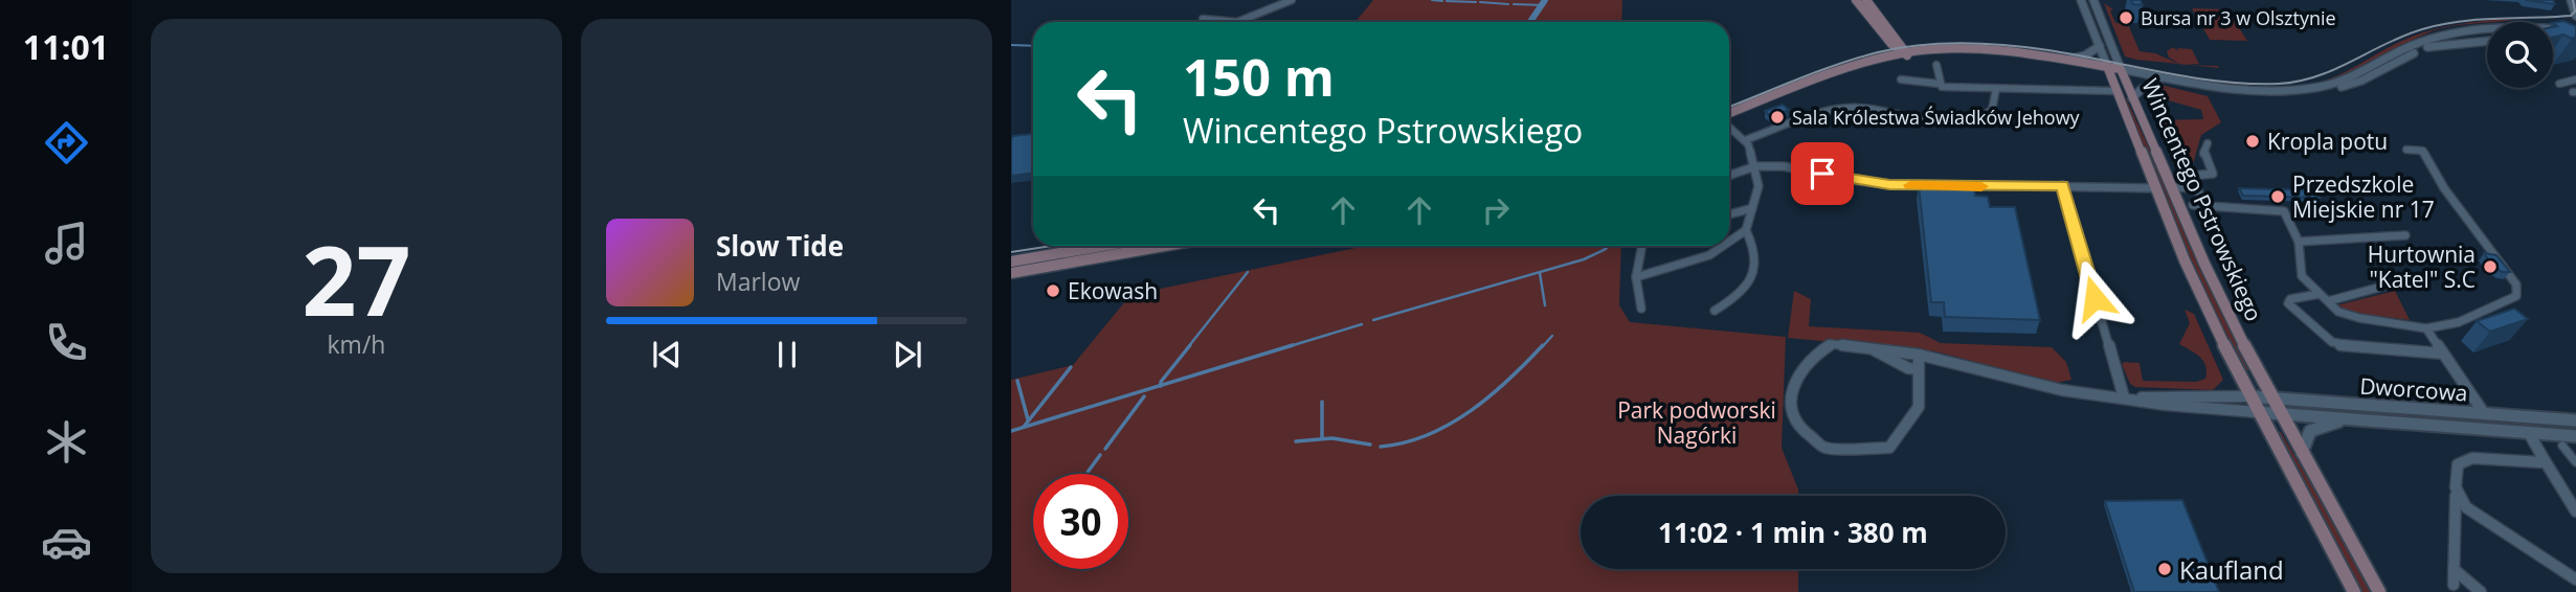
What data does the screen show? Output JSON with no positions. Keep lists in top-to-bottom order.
{
  "streets": {
    "main road": ["Wincentego Pstrowskiego"],
    "street": ["Dworcowa"]
  },
  "crossings": [
    ["Wincentego Pstrowskiego", "Dworcowa"]
  ],
  "parks": ["Park podworski Nagórki"],
  "places": [
    "Bursa nr 3 w Olsztynie",
    "Sala Królestwa Świadków Jehowy",
    "Kropla potu",
    "Przedszkole Miejskie nr 17",
    "Hurtownia \"Katel\" S.C",
    "Ekowash",
    "Kaufland"
  ],
  "page": {
    "tabs": "11:01",
    "tile": ["27", "km/h"],
    "turn": ["150 m", "Wincentego Pstrowskiego"],
    "song": ["Slow Tide", "Marlow"],
    "limit": "30",
    "trip": "11:02 · 1 min · 380 m"
  }
}
